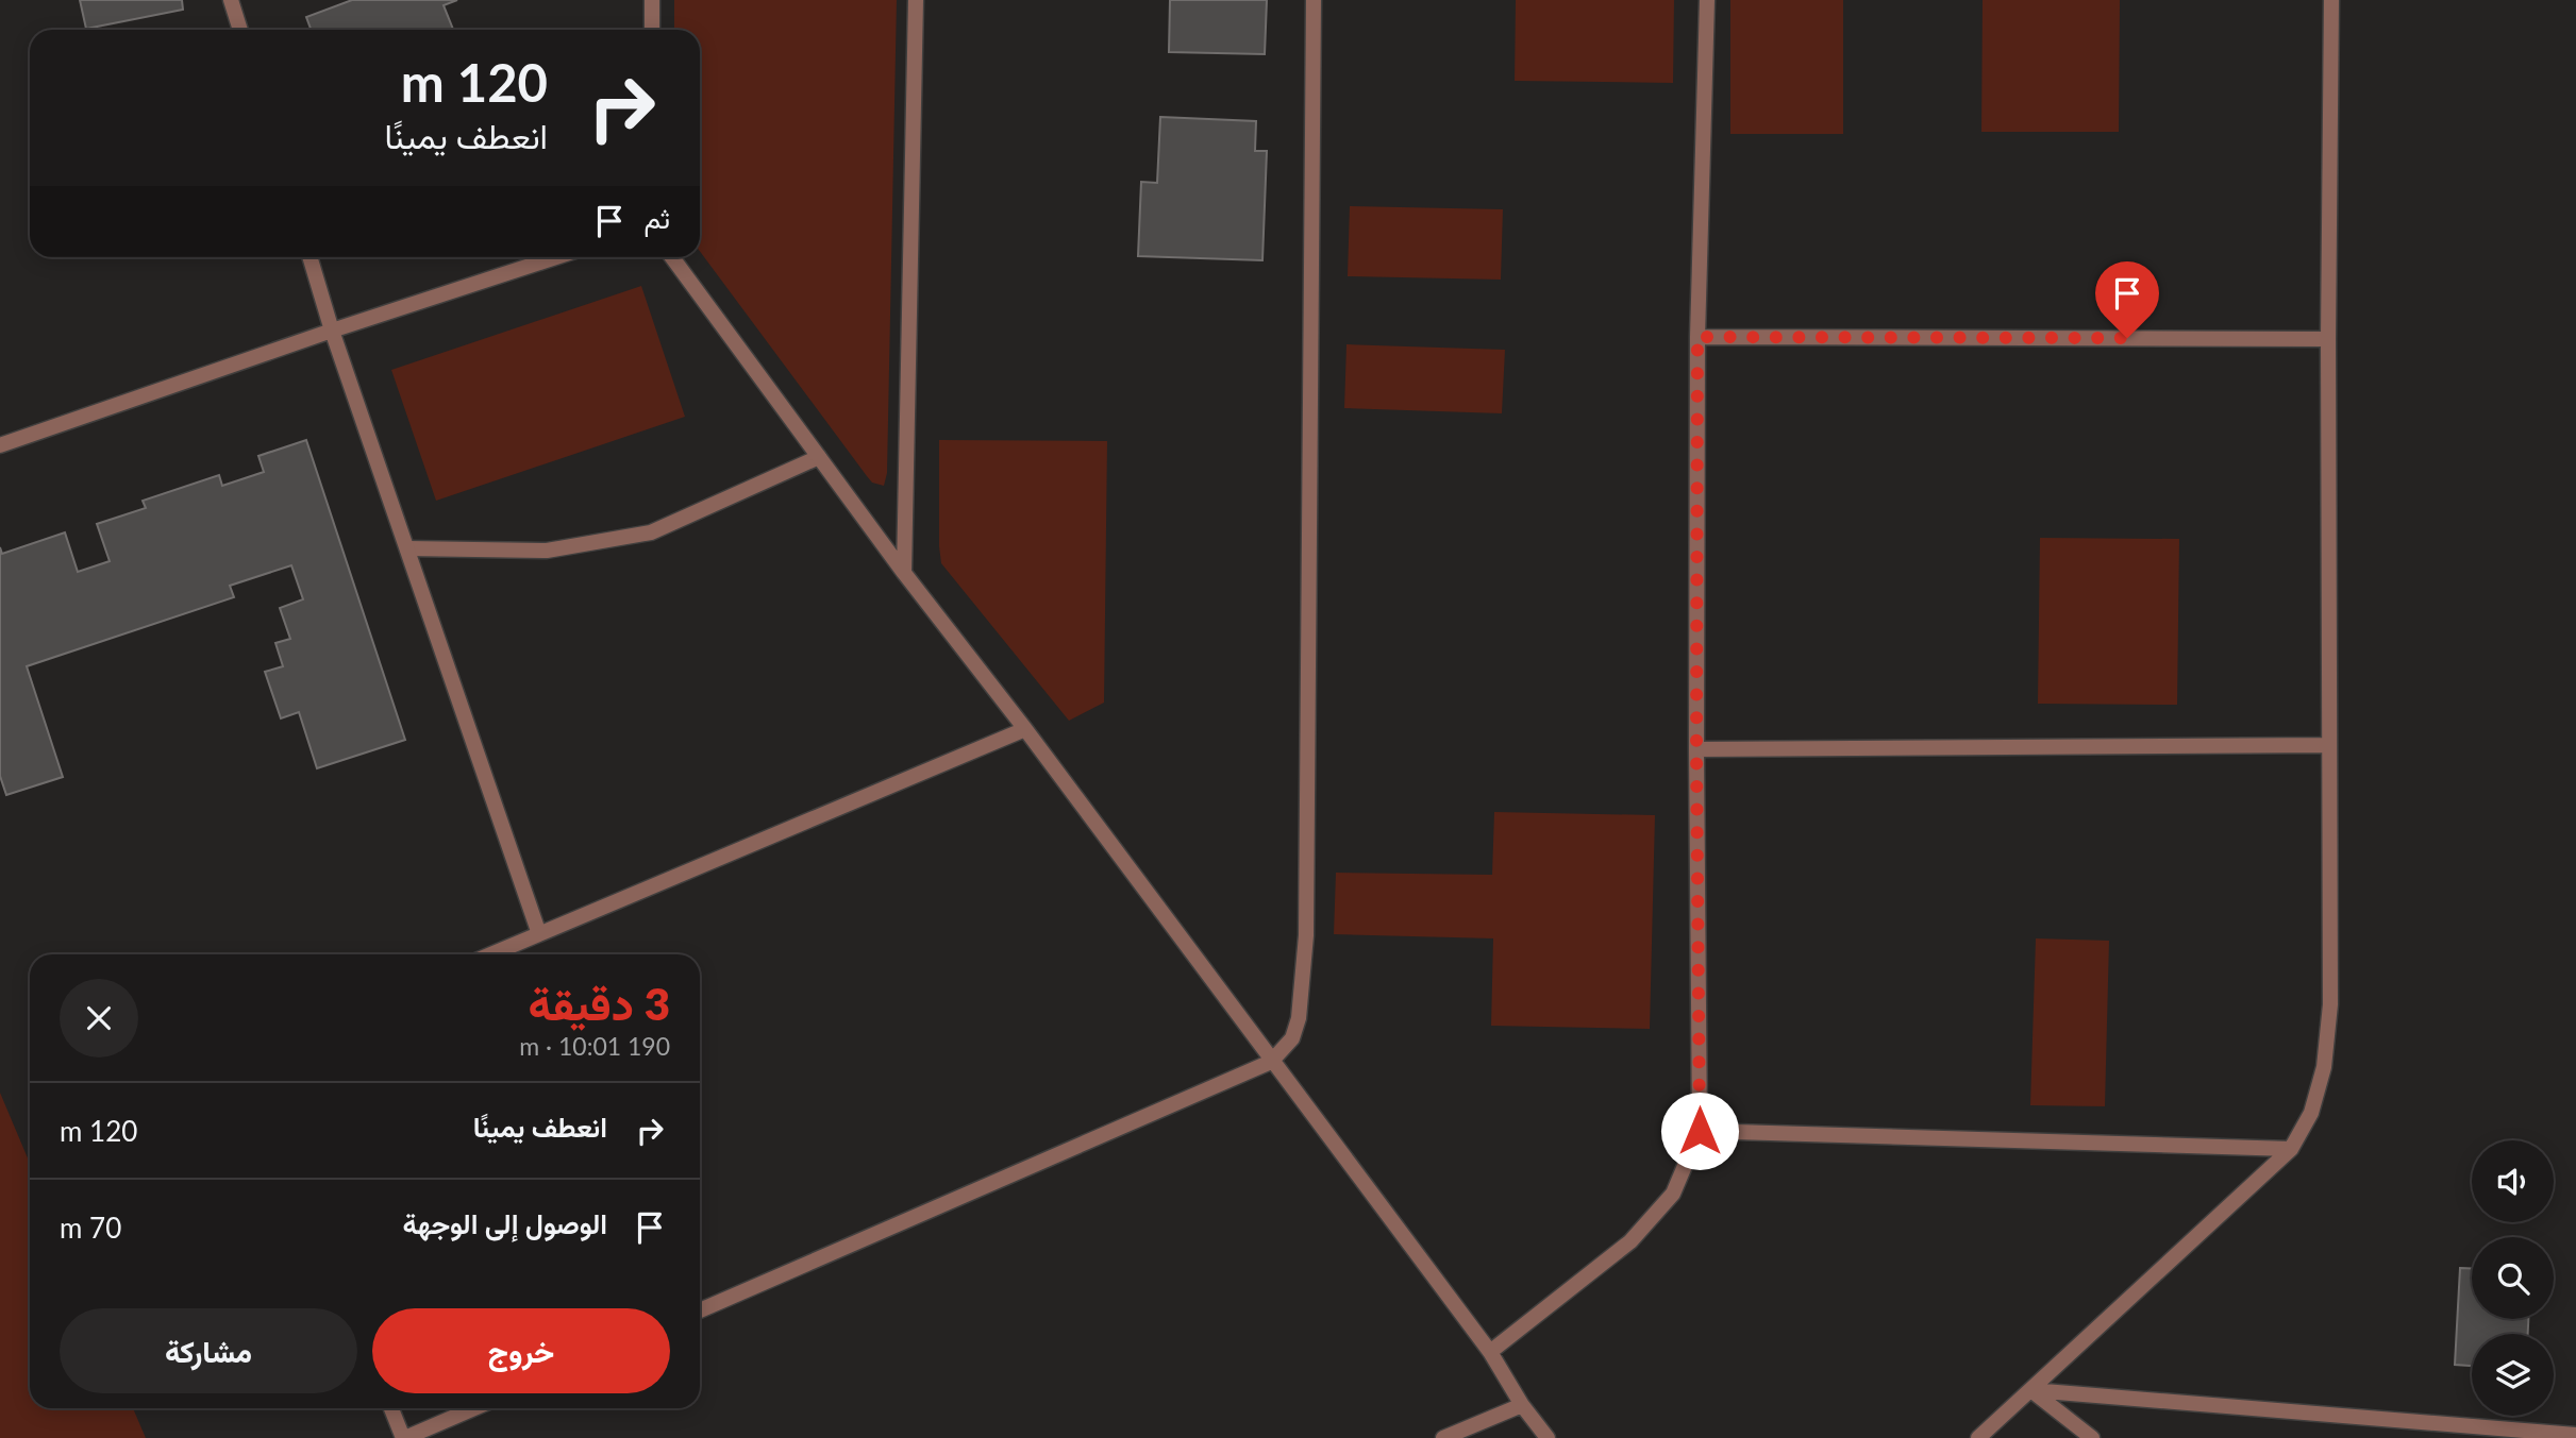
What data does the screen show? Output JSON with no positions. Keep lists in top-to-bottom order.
{
  "page": {
    "turn": ["120 m", "انعطف يمينًا"],
    "then": "ثم",
    "heading": ["3 دقيقة", "190 m · 10:01"],
    "list": [
      {
        "name": "انعطف يمينًا",
        "value": "120 m"
      },
      {
        "name": "الوصول إلى الوجهة",
        "value": "70 m"
      }
    ],
    "buttons": ["خروج", "مشاركة"]
  }
}
